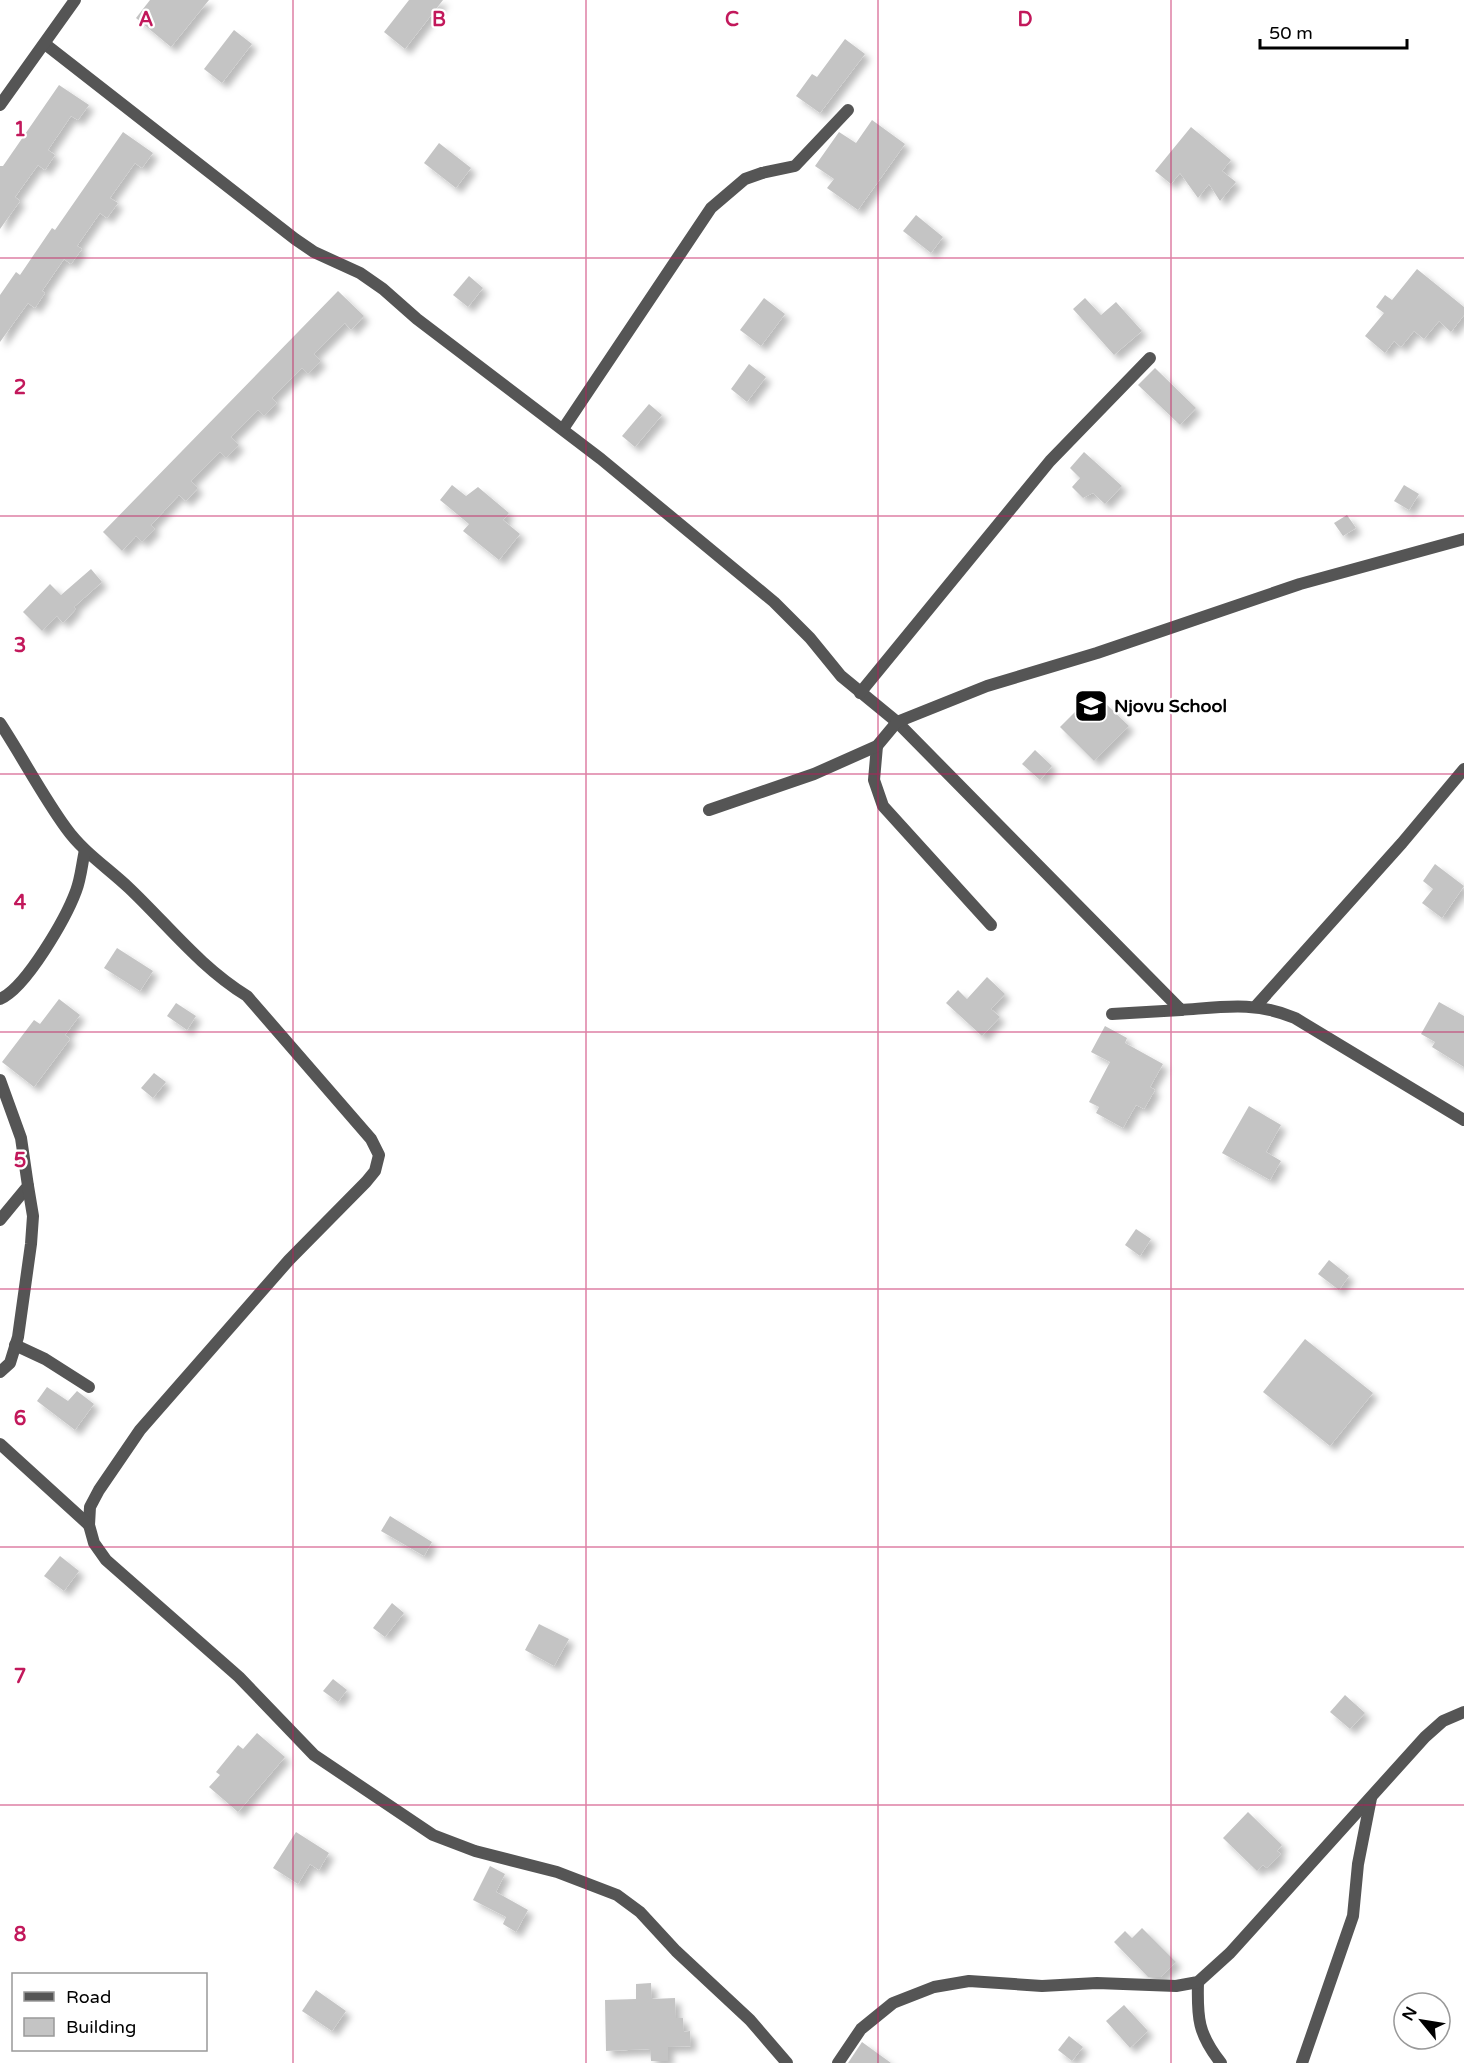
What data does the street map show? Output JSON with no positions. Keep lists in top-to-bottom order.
{
  "places": {
    "school or university": ["Njovu School"]
  },
  "legend": ["Road", "Building"],
  "scale_bar": "50 m",
  "north": "top left",
  "grid": {
    "columns": [
      "A",
      "B",
      "C",
      "D"
    ],
    "rows": [
      "1",
      "2",
      "3",
      "4",
      "5",
      "6",
      "7",
      "8"
    ]
  }
}
